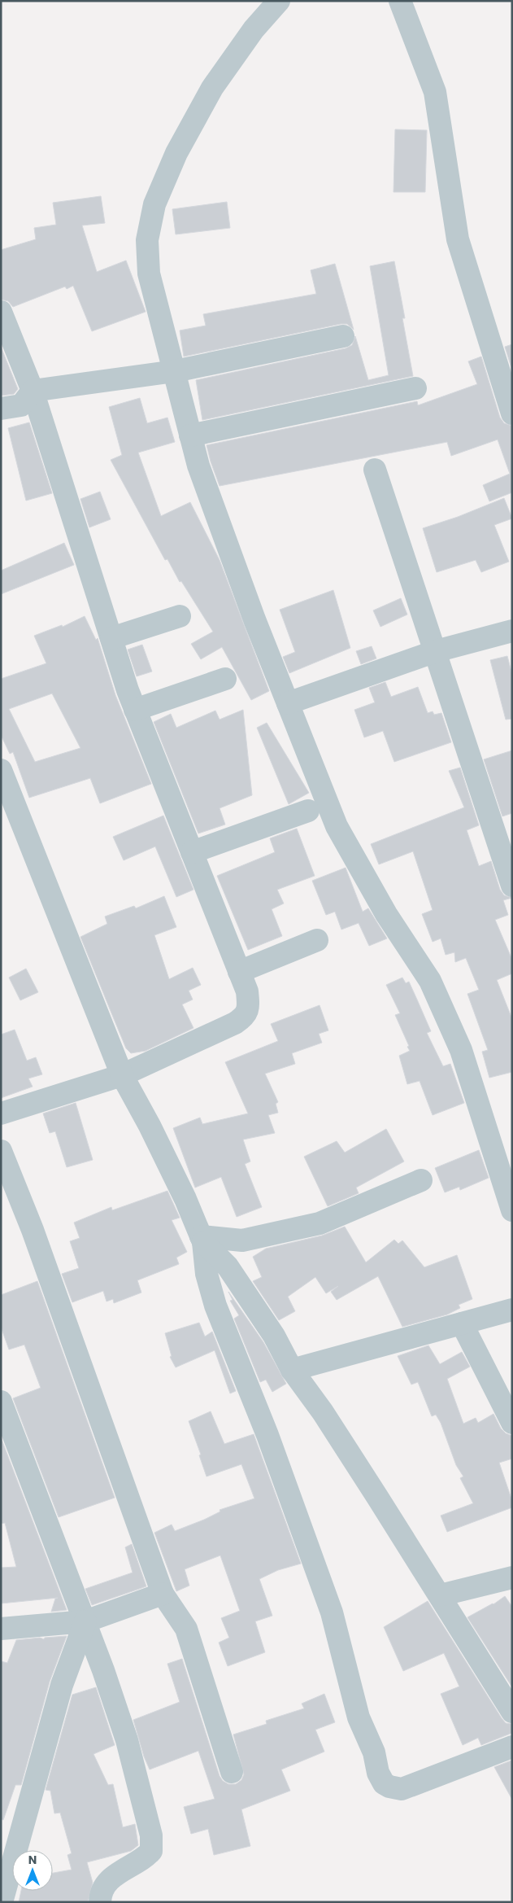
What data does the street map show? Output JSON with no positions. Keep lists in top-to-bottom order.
{
  "north": "top"
}
